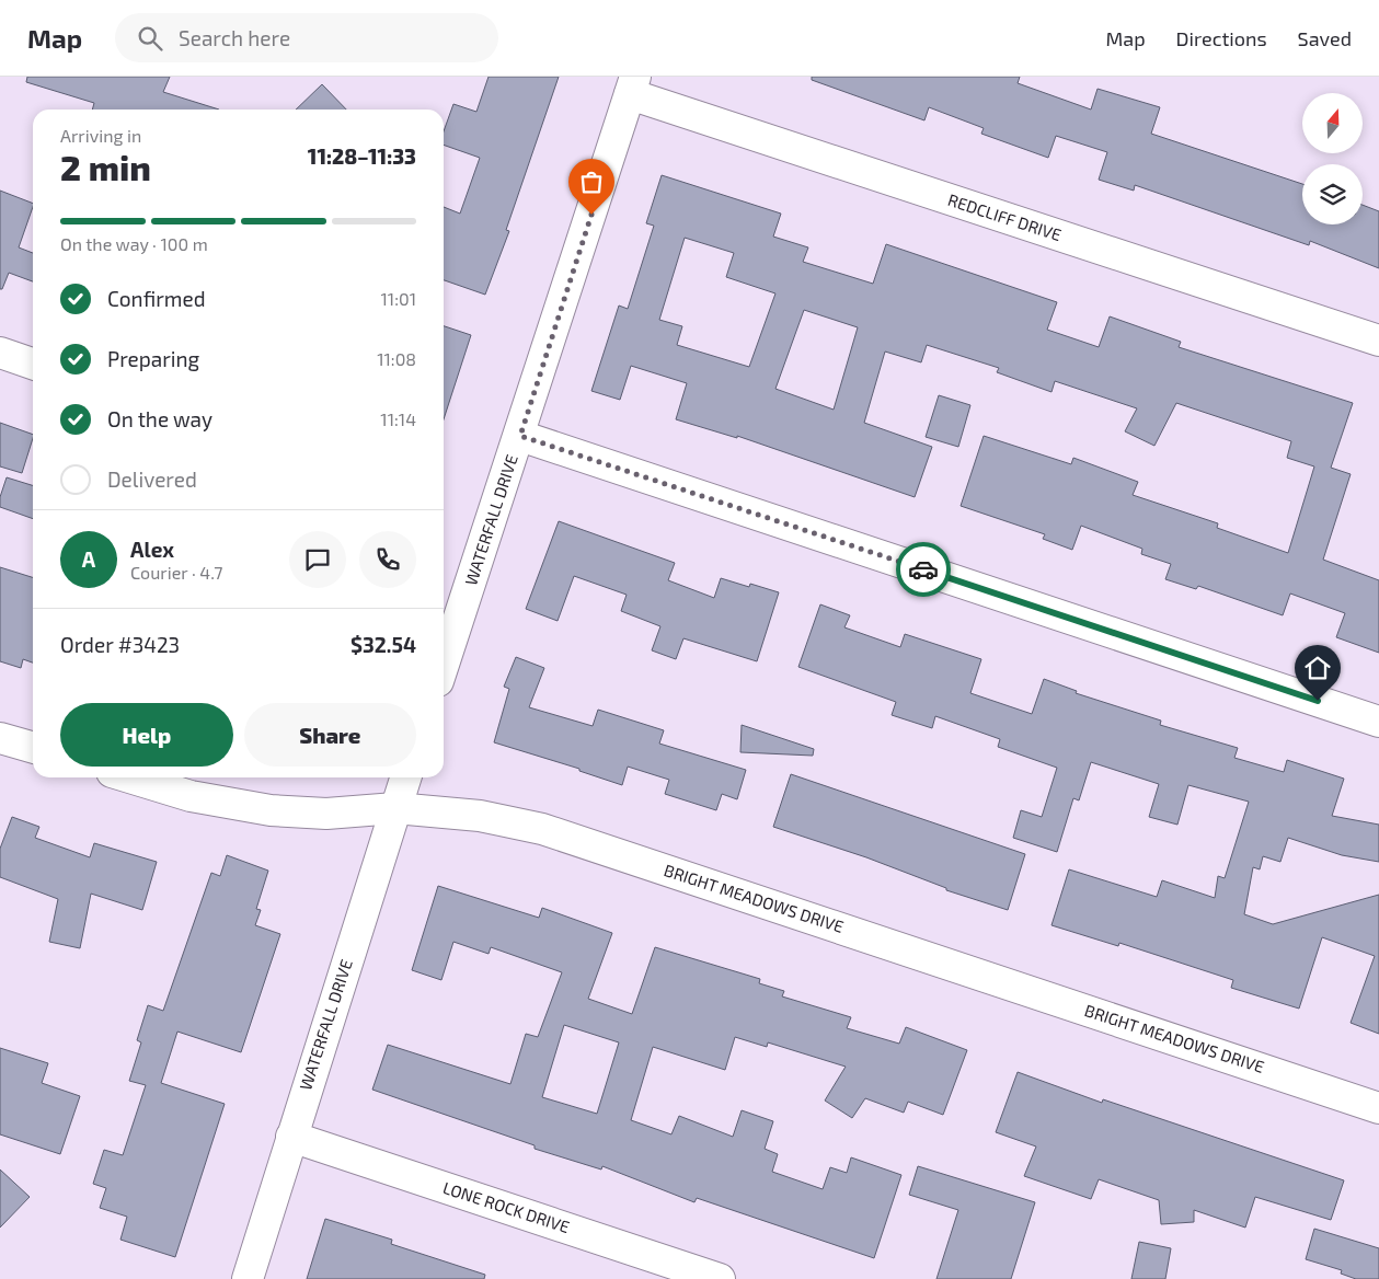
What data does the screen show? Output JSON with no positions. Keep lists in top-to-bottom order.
{
  "streets": {
    "street": [
      "REDCLIFF DRIVE",
      "WATERFALL DRIVE",
      "BRIGHT MEADOWS DRIVE",
      "LONE ROCK DRIVE"
    ]
  },
  "crossings": [
    ["REDCLIFF DRIVE", "WATERFALL DRIVE"],
    ["WATERFALL DRIVE", "BRIGHT MEADOWS DRIVE"],
    ["WATERFALL DRIVE", "LONE ROCK DRIVE"]
  ],
  "north": "top",
  "page": {
    "header": "Map",
    "search": "Search here",
    "nav": ["Map", "Directions", "Saved"],
    "heading": ["2 min", "Arriving in", "11:28–11:33"],
    "panel": [
      "Alex",
      "Courier · 4.7",
      "Order #3423",
      "$32.54"
    ],
    "bar": "On the way · 100 m",
    "list": [
      ["Confirmed", "11:01"],
      ["Preparing", "11:08"],
      ["On the way", "11:14"],
      "Delivered"
    ],
    "round": "A",
    "buttons": ["Help", "Share"]
  }
}
